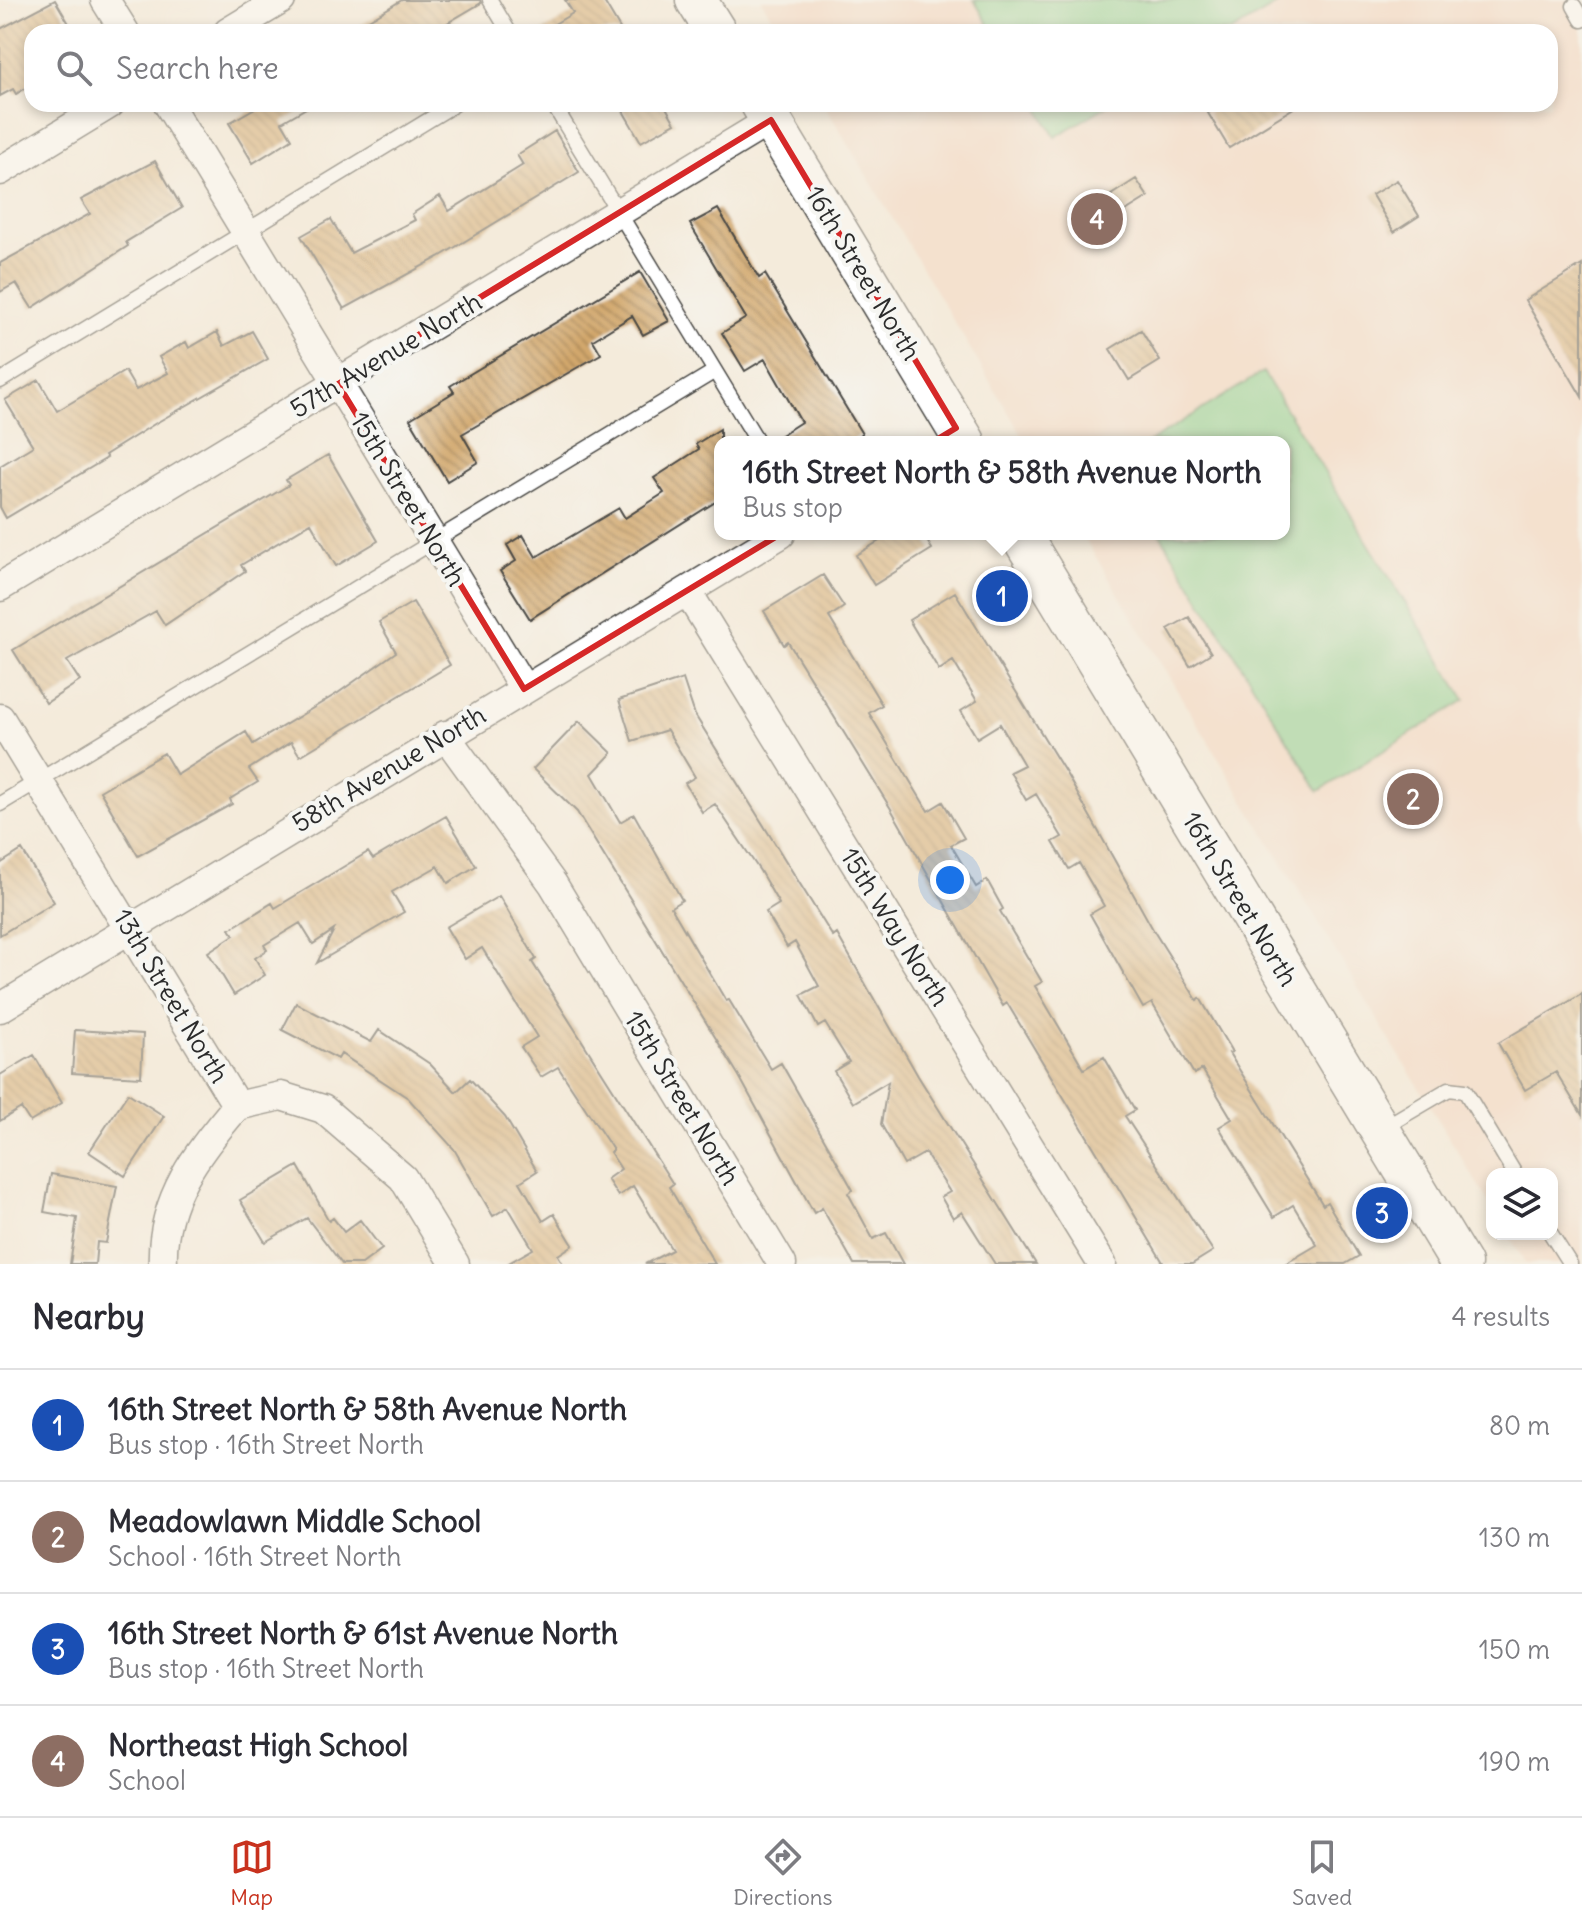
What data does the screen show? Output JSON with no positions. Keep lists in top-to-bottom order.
{
  "streets": {
    "street": [
      "16th Street North",
      "57th Avenue North",
      "15th Street North",
      "58th Avenue North",
      "15th Way North",
      "13th Street North"
    ]
  },
  "crossings": [
    ["16th Street North", "57th Avenue North"],
    ["57th Avenue North", "15th Street North"],
    ["15th Street North", "58th Avenue North"],
    ["58th Avenue North", "15th Way North"],
    ["58th Avenue North", "13th Street North"]
  ],
  "page": {
    "search": "Search here",
    "pins": [
      "4",
      "1",
      "2",
      "3"
    ],
    "popup": ["16th Street North & 58th Avenue North", "Bus stop"],
    "heading": ["Nearby", "4 results"],
    "list": [
      {
        "mark": "1",
        "name": "16th Street North & 58th Avenue North",
        "note": "Bus stop · 16th Street North",
        "value": "80 m"
      },
      {
        "mark": "2",
        "name": "Meadowlawn Middle School",
        "note": "School · 16th Street North",
        "value": "130 m"
      },
      {
        "mark": "3",
        "name": "16th Street North & 61st Avenue North",
        "note": "Bus stop · 16th Street North",
        "value": "150 m"
      },
      {
        "mark": "4",
        "name": "Northeast High School",
        "note": "School",
        "value": "190 m"
      }
    ],
    "nav": ["Map", "Directions", "Saved"]
  }
}
